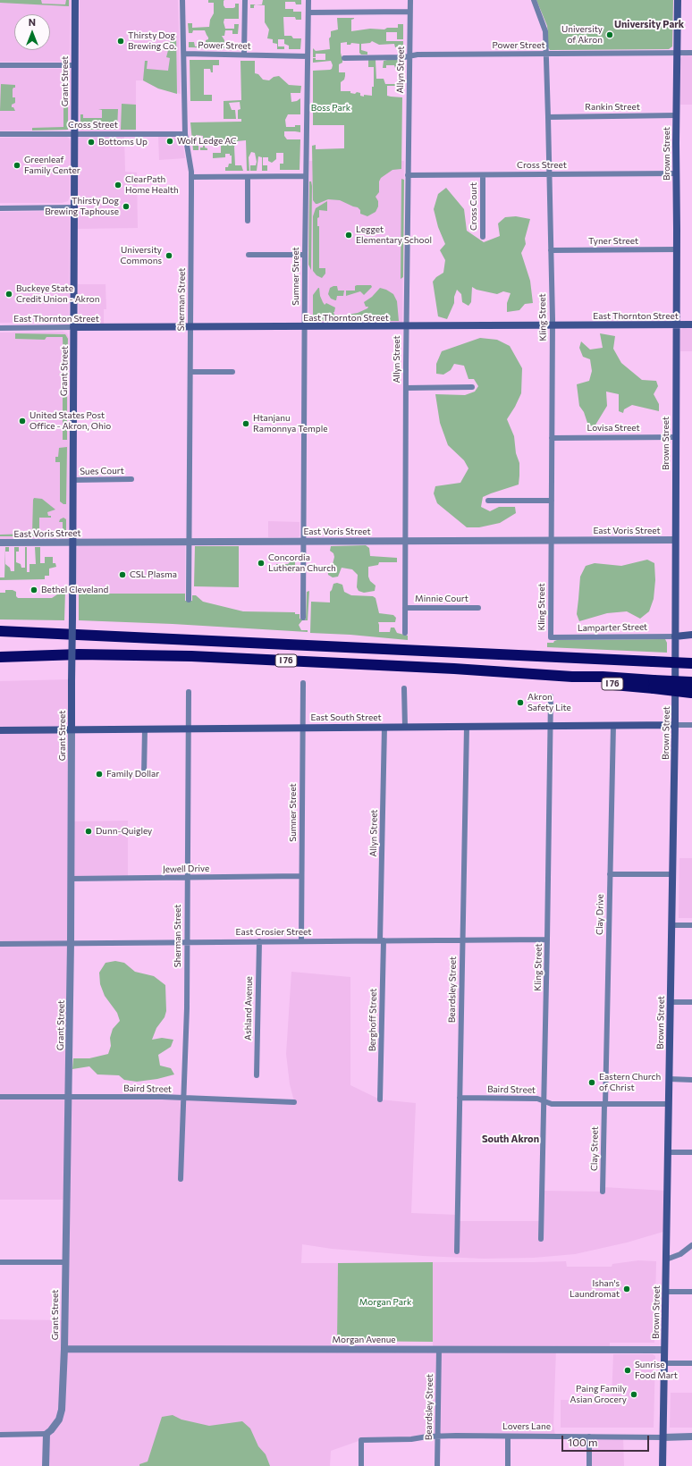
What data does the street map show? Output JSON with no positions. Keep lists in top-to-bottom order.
{
  "streets": {
    "highway": ["I 76"],
    "main road": [
      "Grant Street",
      "Brown Street",
      "East Thornton Street",
      "East South Street"
    ],
    "street": [
      "Power Street",
      "Allyn Street",
      "Rankin Street",
      "Cross Street",
      "Cross Court",
      "Tyner Street",
      "Sumner Street",
      "Sherman Street",
      "Kling Street",
      "Lovisa Street",
      "Sues Court",
      "East Voris Street",
      "Minnie Court",
      "Lamparter Street",
      "Jewell Drive",
      "Clay Drive",
      "East Crosier Street",
      "Beardsley Street",
      "Ashland Avenue",
      "Berghoff Street",
      "Baird Street",
      "Clay Street",
      "Morgan Avenue",
      "Lovers Lane"
    ]
  },
  "crossings": [
    ["Power Street", "Allyn Street"],
    ["Power Street", "Brown Street"],
    ["Power Street", "Sumner Street"],
    ["Power Street", "Sherman Street"],
    ["Power Street", "Kling Street"],
    ["Allyn Street", "Cross Street"],
    ["Allyn Street", "East Thornton Street"],
    ["Allyn Street", "East Voris Street"],
    ["Allyn Street", "Minnie Court"],
    ["Allyn Street", "East South Street"],
    ["Allyn Street", "East Crosier Street"],
    ["Allyn Street", "Berghoff Street"],
    ["Grant Street", "Cross Street"],
    ["Grant Street", "East Thornton Street"],
    ["Grant Street", "Sues Court"],
    ["Grant Street", "East Voris Street"],
    ["Grant Street", "East South Street"],
    ["Grant Street", "Jewell Drive"],
    ["Grant Street", "East Crosier Street"],
    ["Grant Street", "Baird Street"],
    ["Grant Street", "Morgan Avenue"],
    ["Rankin Street", "Brown Street"],
    ["Rankin Street", "Kling Street"],
    ["Cross Street", "Brown Street"],
    ["Cross Street", "Cross Court"],
    ["Cross Street", "Sherman Street"],
    ["Cross Street", "Kling Street"],
    ["Brown Street", "Tyner Street"],
    ["Brown Street", "East Thornton Street"],
    ["Brown Street", "Lovisa Street"],
    ["Brown Street", "East Voris Street"],
    ["Brown Street", "Lamparter Street"],
    ["Brown Street", "East South Street"],
    ["Brown Street", "Baird Street"],
    ["Brown Street", "Morgan Avenue"],
    ["Brown Street", "Lovers Lane"],
    ["Tyner Street", "Kling Street"],
    ["Sumner Street", "East Thornton Street"],
    ["Sumner Street", "East Voris Street"],
    ["Sumner Street", "East South Street"],
    ["Sumner Street", "Jewell Drive"],
    ["Sumner Street", "East Crosier Street"],
    ["Sherman Street", "East Thornton Street"],
    ["Sherman Street", "East Voris Street"],
    ["Sherman Street", "East South Street"],
    ["Sherman Street", "Jewell Drive"],
    ["Sherman Street", "East Crosier Street"],
    ["Sherman Street", "Baird Street"],
    ["East Thornton Street", "Kling Street"],
    ["Kling Street", "Lovisa Street"],
    ["Kling Street", "East Voris Street"],
    ["Kling Street", "Lamparter Street"],
    ["Kling Street", "East South Street"],
    ["Kling Street", "East Crosier Street"],
    ["Kling Street", "Baird Street"],
    ["East South Street", "Clay Drive"],
    ["East South Street", "Beardsley Street"],
    ["Clay Drive", "Baird Street"],
    ["Clay Drive", "Clay Street"],
    ["East Crosier Street", "Beardsley Street"],
    ["East Crosier Street", "Ashland Avenue"],
    ["East Crosier Street", "Berghoff Street"],
    ["Beardsley Street", "Baird Street"],
    ["Beardsley Street", "Morgan Avenue"],
    ["Beardsley Street", "Lovers Lane"],
    ["Baird Street", "Clay Street"]
  ],
  "districts": ["University Park", "South Akron"],
  "parks": ["Boss Park", "Morgan Park"],
  "places": [
    "University of Akron",
    "Thirsty Dog Brewing Co.",
    "Wolf Ledge AC",
    "Bottoms Up",
    "Greenleaf Family Center",
    "ClearPath Home Health",
    "Thirsty Dog Brewing Taphouse",
    "Legget Elementary School",
    "University Commons",
    "Buckeye State Credit Union - Akron",
    "United States Post Office - Akron, Ohio",
    "Htanjanu Ramonnya Temple",
    "Concordia Lutheran Church",
    "CSL Plasma",
    "Bethel Cleveland",
    "Akron Safety Lite",
    "Family Dollar",
    "Dunn-Quigley",
    "Eastern Church of Christ",
    "Ishan's Laundromat",
    "Sunrise Food Mart",
    "Paing Family Asian Grocery"
  ],
  "scale_bar": "100 m",
  "north": "top"
}
